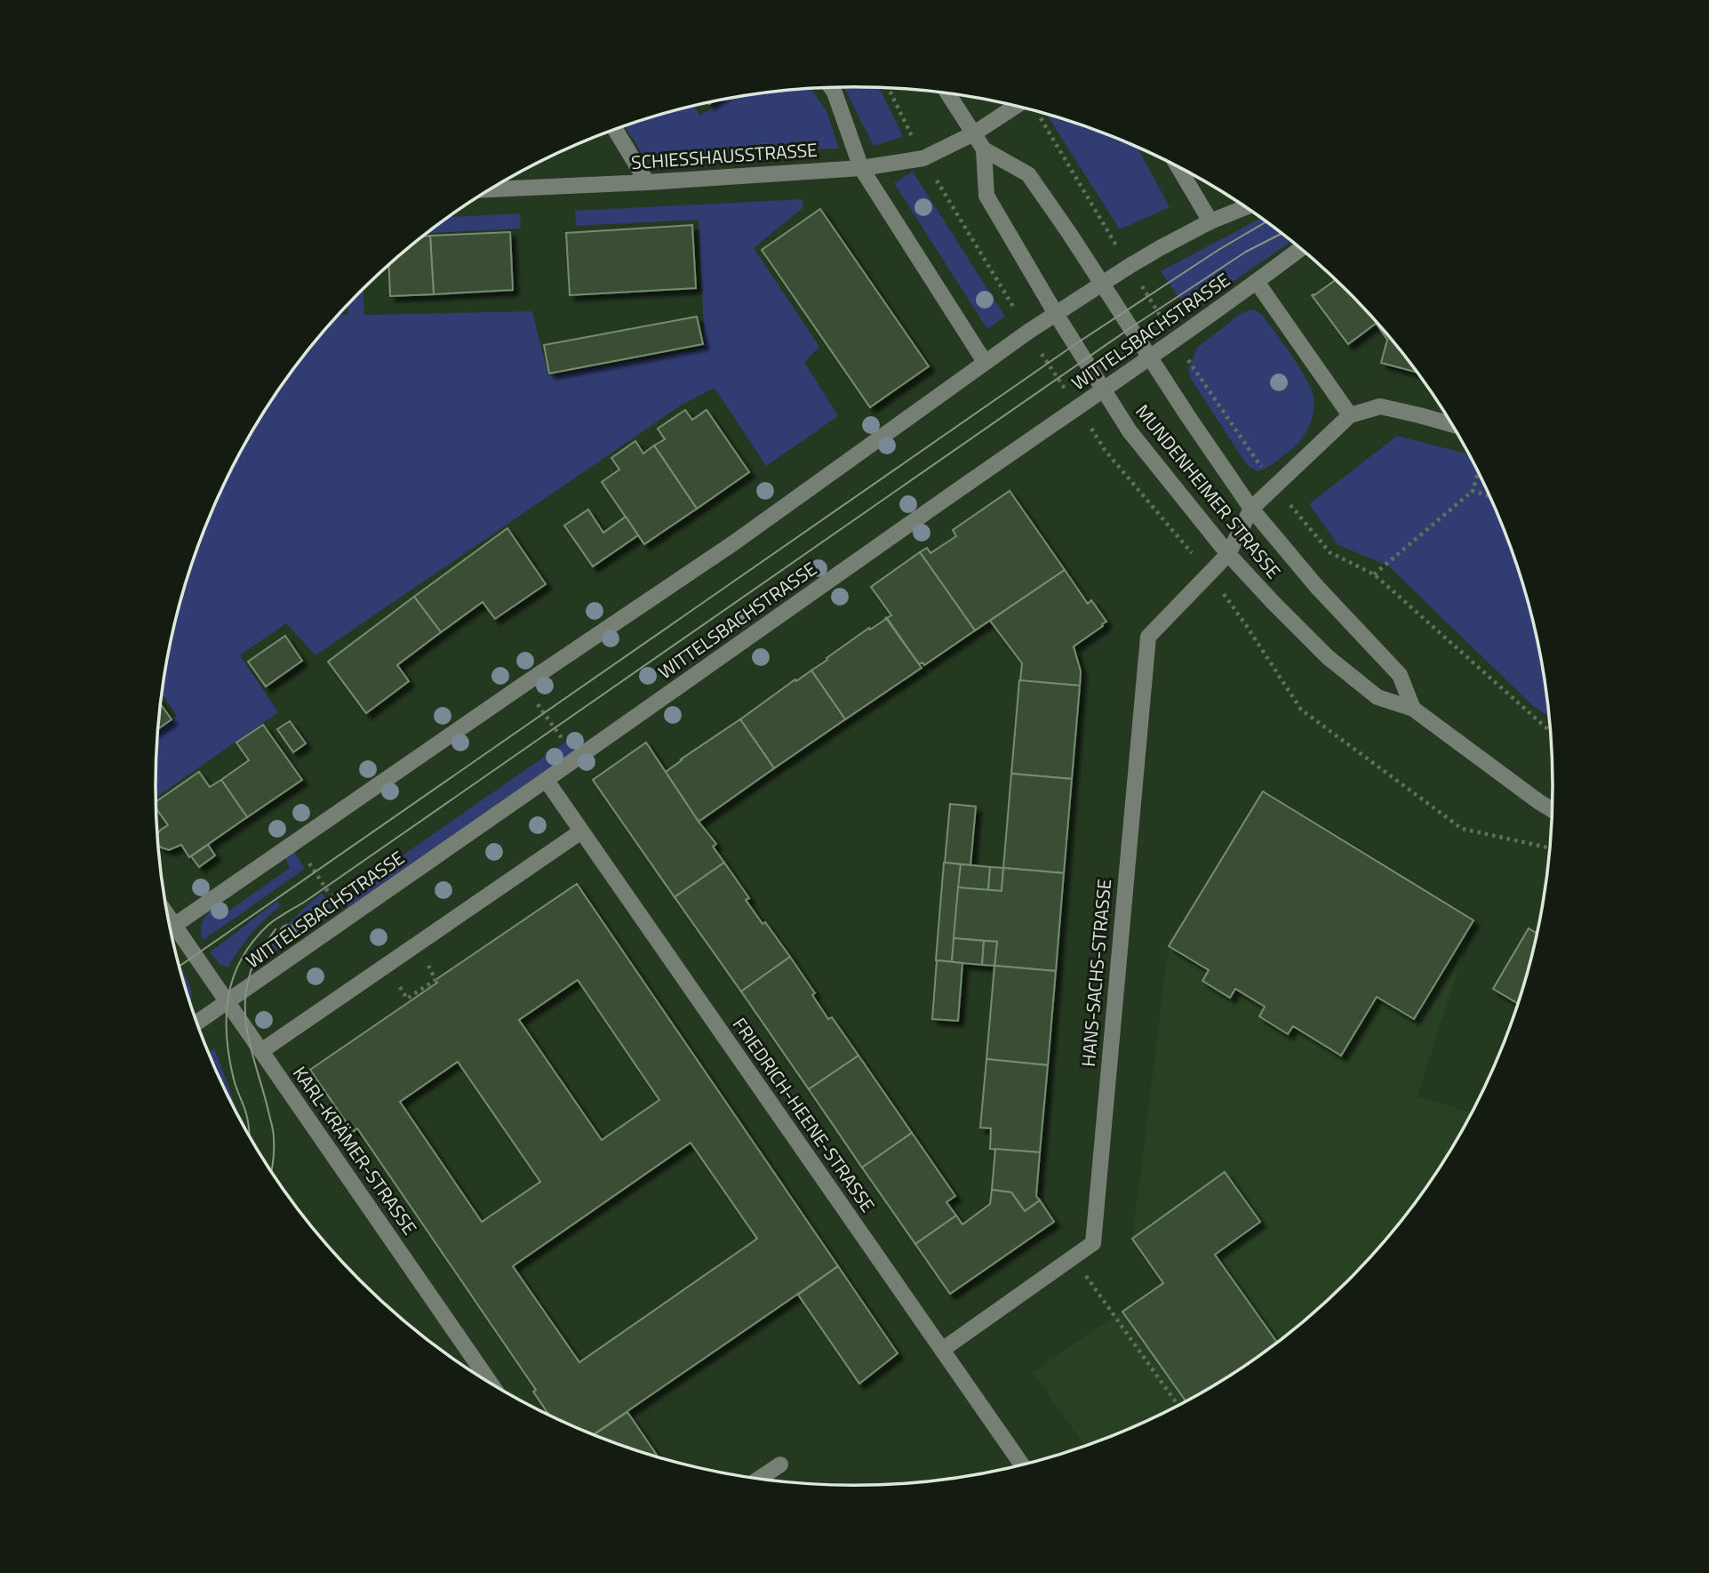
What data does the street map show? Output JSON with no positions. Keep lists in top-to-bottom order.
{
  "streets": {
    "street": [
      "SCHIESSHAUSSTRASSE",
      "WITTELSBACHSTRASSE",
      "MUNDENHEIMER STRASSE",
      "HANS-SACHS-STRASSE",
      "FRIEDRICH-HEENE-STRASSE",
      "KARL-KRÄMER-STRASSE"
    ]
  },
  "crossings": [
    ["SCHIESSHAUSSTRASSE", "MUNDENHEIMER STRASSE"],
    ["WITTELSBACHSTRASSE", "MUNDENHEIMER STRASSE"],
    ["WITTELSBACHSTRASSE", "FRIEDRICH-HEENE-STRASSE"],
    ["WITTELSBACHSTRASSE", "KARL-KRÄMER-STRASSE"],
    ["MUNDENHEIMER STRASSE", "HANS-SACHS-STRASSE"],
    ["HANS-SACHS-STRASSE", "FRIEDRICH-HEENE-STRASSE"]
  ]
}
